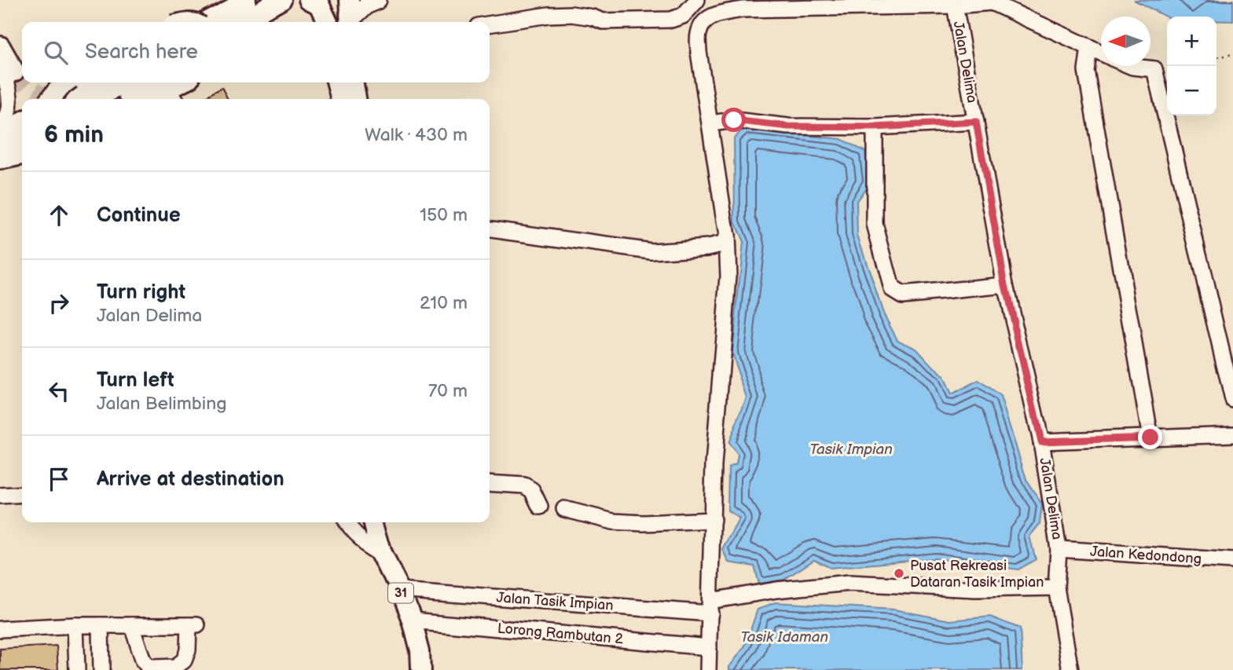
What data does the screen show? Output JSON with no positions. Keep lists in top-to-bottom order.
{
  "streets": {
    "main road": ["31"],
    "street": [
      "Jalan Delima",
      "Jalan Kedondong",
      "Jalan Tasik Impian",
      "Lorong Rambutan 2"
    ]
  },
  "crossings": [
    ["Jalan Delima", "Jalan Kedondong"],
    ["Jalan Delima", "Jalan Tasik Impian"],
    ["31", "Jalan Tasik Impian"],
    ["31", "Lorong Rambutan 2"]
  ],
  "water": ["Tasik Impian", "Tasik Idaman"],
  "places": ["Pusat Rekreasi Dataran Tasik Impian"],
  "north": "left",
  "page": {
    "map_buttons": ["+", "−"],
    "search": "Search here",
    "heading": ["6 min", "Walk · 430 m"],
    "list": [
      ["Continue", "150 m"],
      ["Turn right", "Jalan Delima", "210 m"],
      ["Turn left", "Jalan Belimbing", "70 m"],
      "Arrive at destination"
    ]
  }
}
